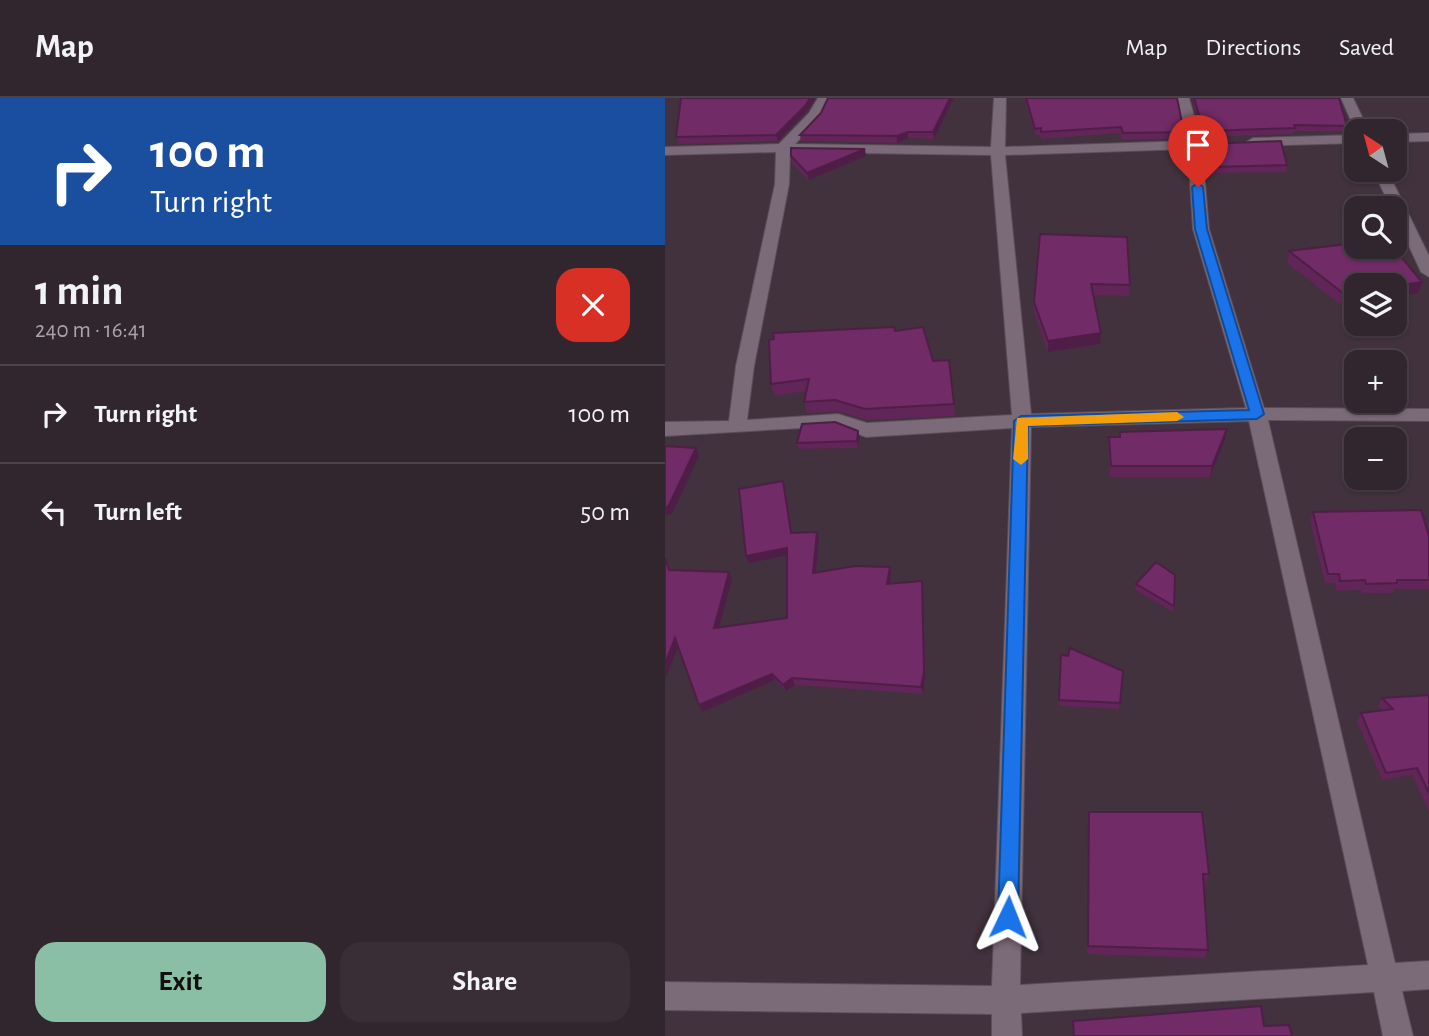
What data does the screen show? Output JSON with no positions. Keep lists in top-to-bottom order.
{
  "north": "top left",
  "page": {
    "header": "Map",
    "nav": ["Map", "Directions", "Saved"],
    "turn": ["100 m", "Turn right"],
    "map_buttons": ["+", "−"],
    "heading": ["1 min", "240 m · 16:41"],
    "list": [
      {
        "name": "Turn right",
        "value": "100 m"
      },
      {
        "name": "Turn left",
        "value": "50 m"
      }
    ],
    "buttons": ["Exit", "Share"]
  }
}
